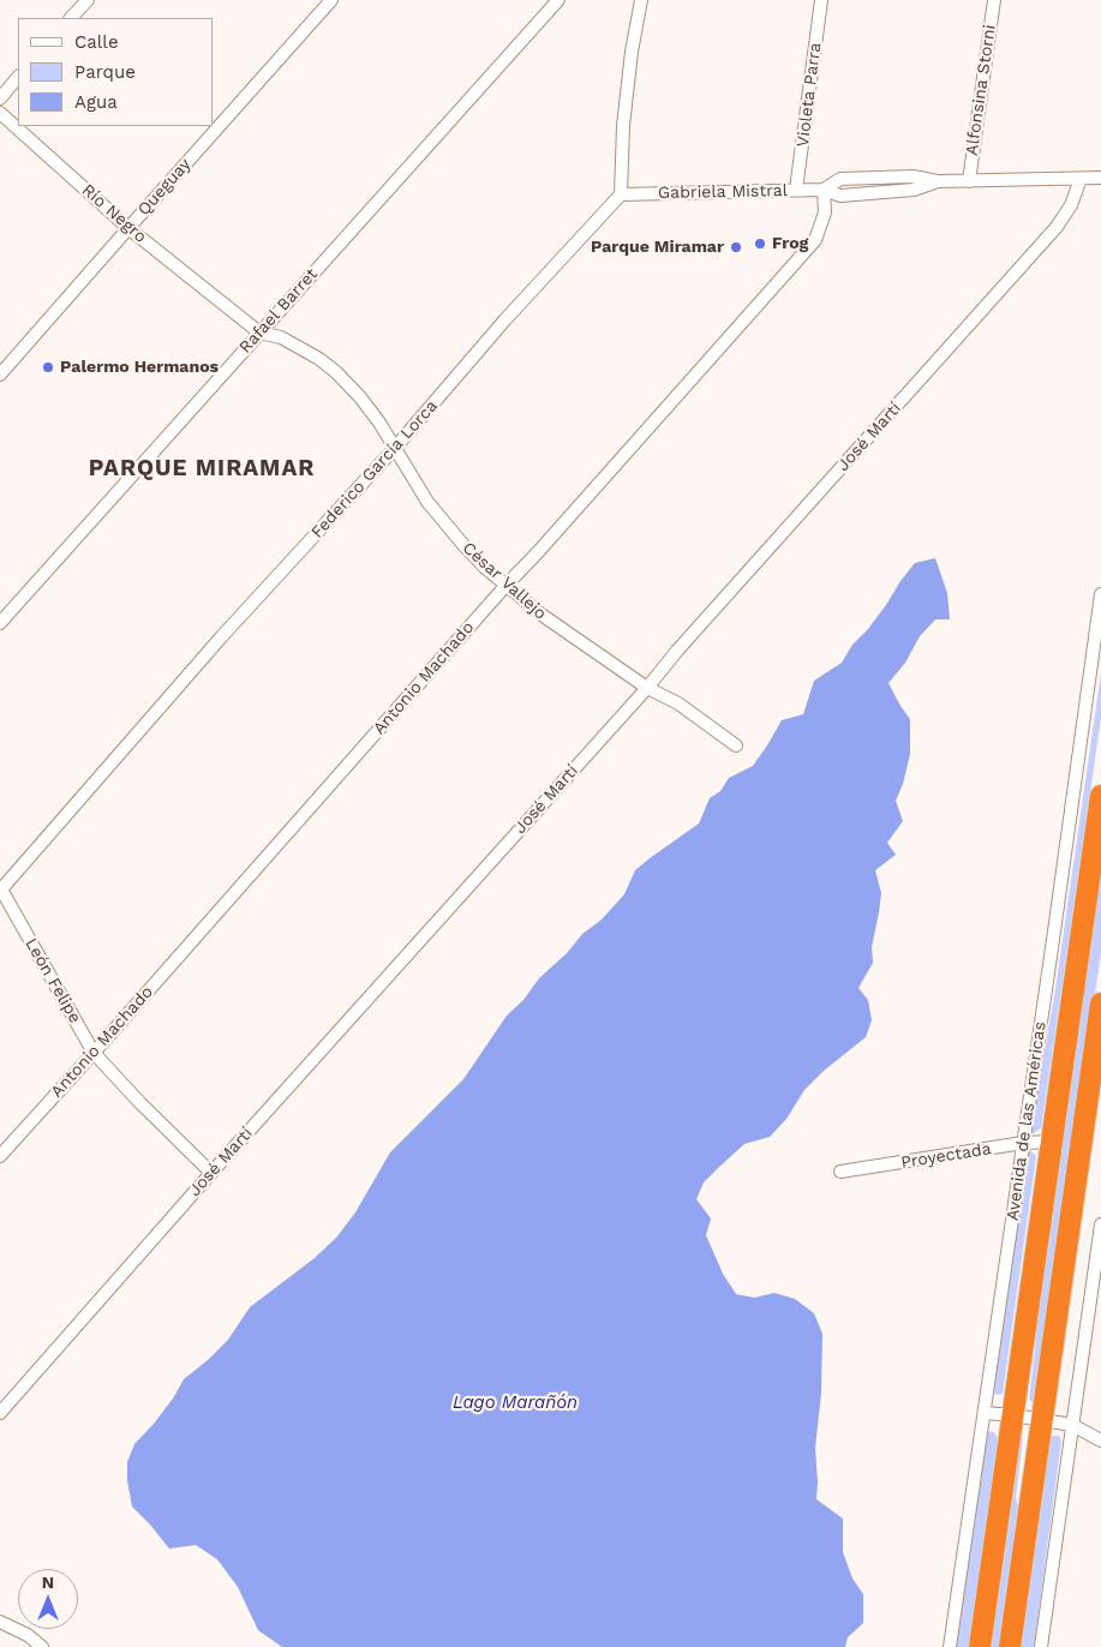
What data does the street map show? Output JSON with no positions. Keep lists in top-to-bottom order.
{
  "streets": {
    "highway": ["Avenida de las Américas"],
    "street": [
      "Alfonsina Storni",
      "Violeta Parra",
      "Queguay",
      "Gabriela Mistral",
      "Río Negro",
      "Rafael Barret",
      "José Martí",
      "Federico García Lorca",
      "César Vallejo",
      "Antonio Machado",
      "León Felipe",
      "Proyectada"
    ]
  },
  "crossings": [
    ["Alfonsina Storni", "Gabriela Mistral"],
    ["Violeta Parra", "Gabriela Mistral"],
    ["Queguay", "Río Negro"],
    ["Gabriela Mistral", "José Martí"],
    ["Gabriela Mistral", "Federico García Lorca"],
    ["Gabriela Mistral", "Antonio Machado"],
    ["Río Negro", "Rafael Barret"],
    ["Río Negro", "César Vallejo"],
    ["Rafael Barret", "César Vallejo"],
    ["José Martí", "César Vallejo"],
    ["José Martí", "León Felipe"],
    ["Federico García Lorca", "César Vallejo"],
    ["Federico García Lorca", "León Felipe"],
    ["César Vallejo", "Antonio Machado"],
    ["Antonio Machado", "León Felipe"],
    ["Avenida de las Américas", "Proyectada"]
  ],
  "districts": ["PARQUE MIRAMAR"],
  "water": ["Lago Marañón"],
  "places": ["Frog", "Parque Miramar", "Palermo Hermanos"],
  "legend": ["Calle", "Parque", "Agua"],
  "north": "top"
}
